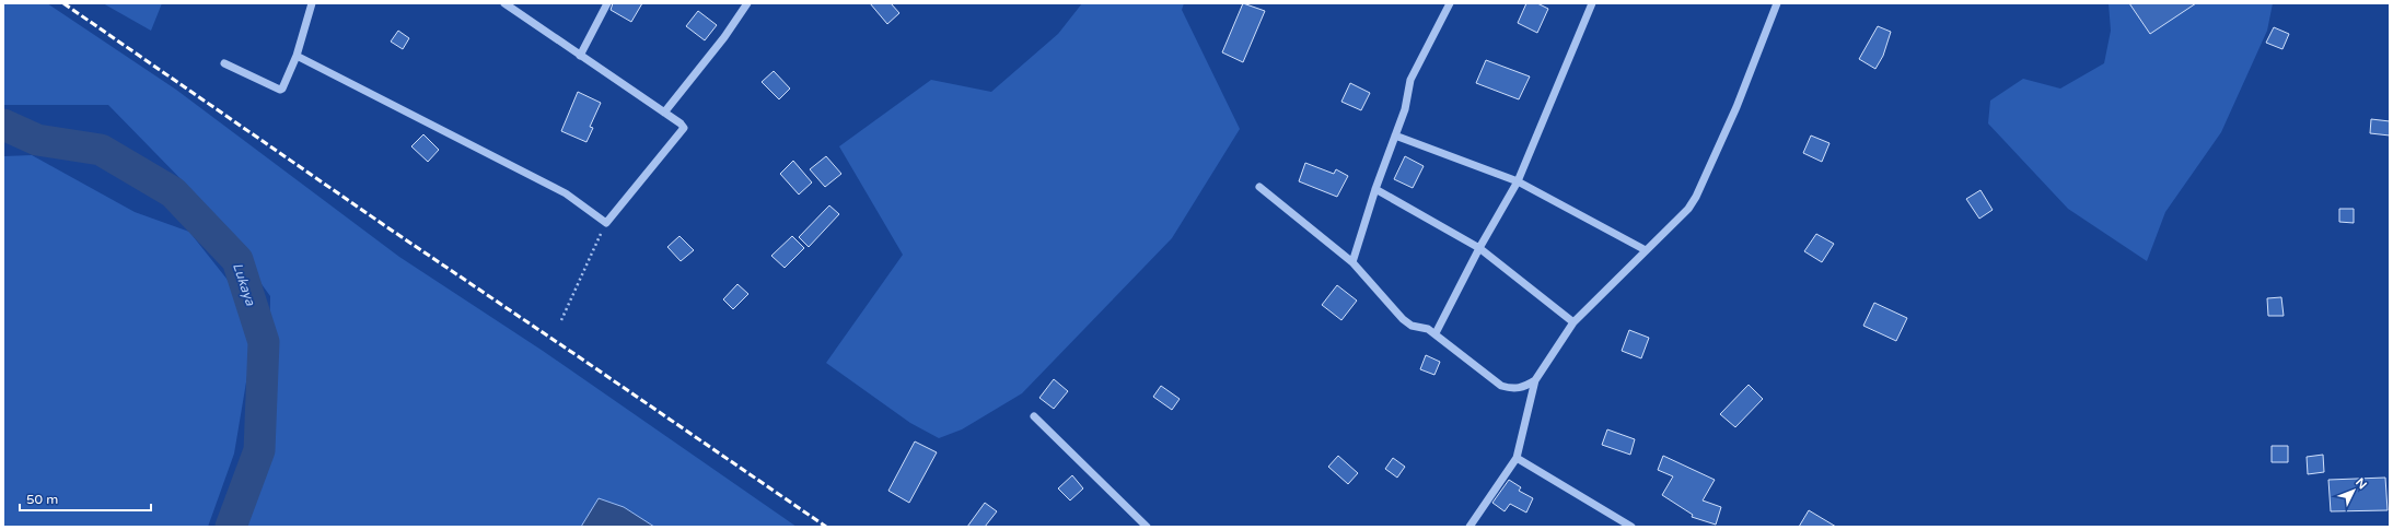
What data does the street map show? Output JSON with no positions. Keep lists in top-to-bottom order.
{
  "water": ["Lukaya"],
  "scale_bar": "50 m",
  "north": "top right"
}
